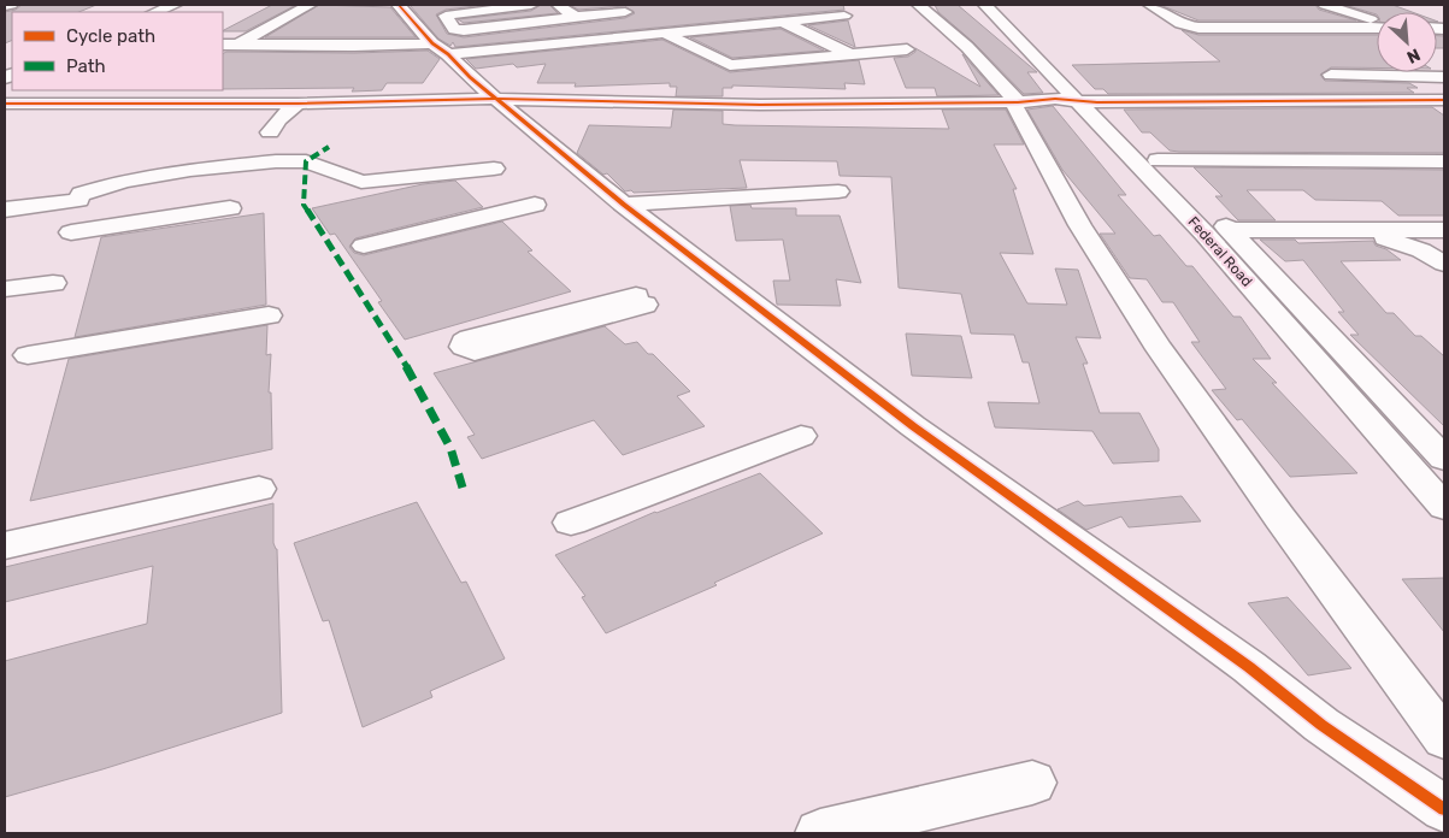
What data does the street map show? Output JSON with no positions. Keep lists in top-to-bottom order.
{
  "streets": {
    "street": ["Federal Road"]
  },
  "legend": ["Cycle path", "Path"],
  "north": "bottom right"
}
